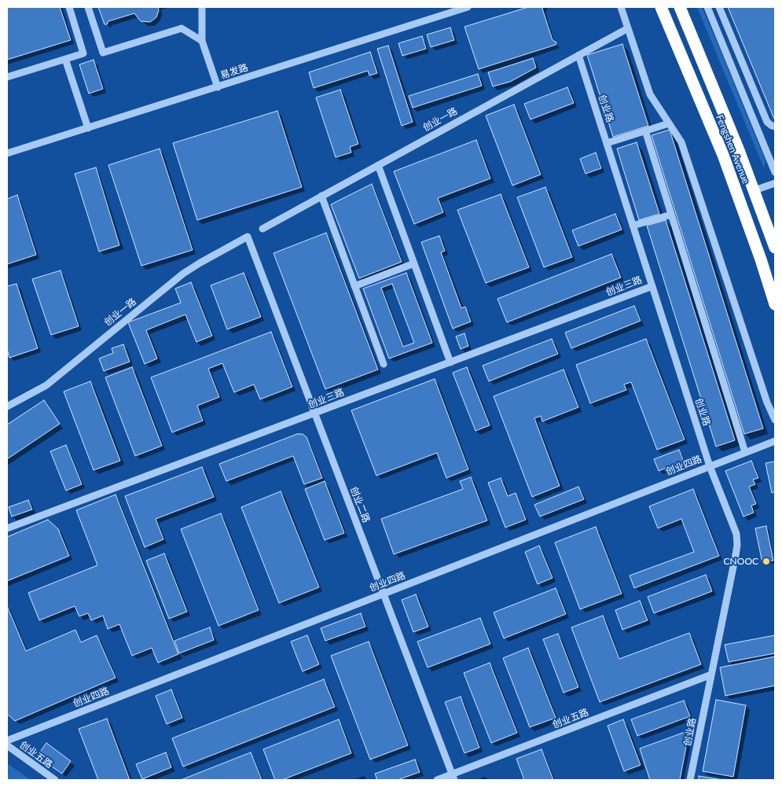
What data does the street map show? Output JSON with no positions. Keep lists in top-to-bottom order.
{
  "streets": {
    "highway": ["Fengshen Avenue"],
    "street": [
      "易发路",
      "创业路",
      "创业一路",
      "创业三路",
      "创业四路",
      "创业二路",
      "创业五路"
    ]
  },
  "crossings": [
    ["创业路", "创业一路"],
    ["创业路", "创业三路"],
    ["创业路", "创业四路"],
    ["创业路", "创业五路"],
    ["创业一路", "创业二路"],
    ["创业三路", "创业二路"],
    ["创业四路", "创业二路"],
    ["创业二路", "创业五路"]
  ],
  "places": ["CNOOC"]
}
